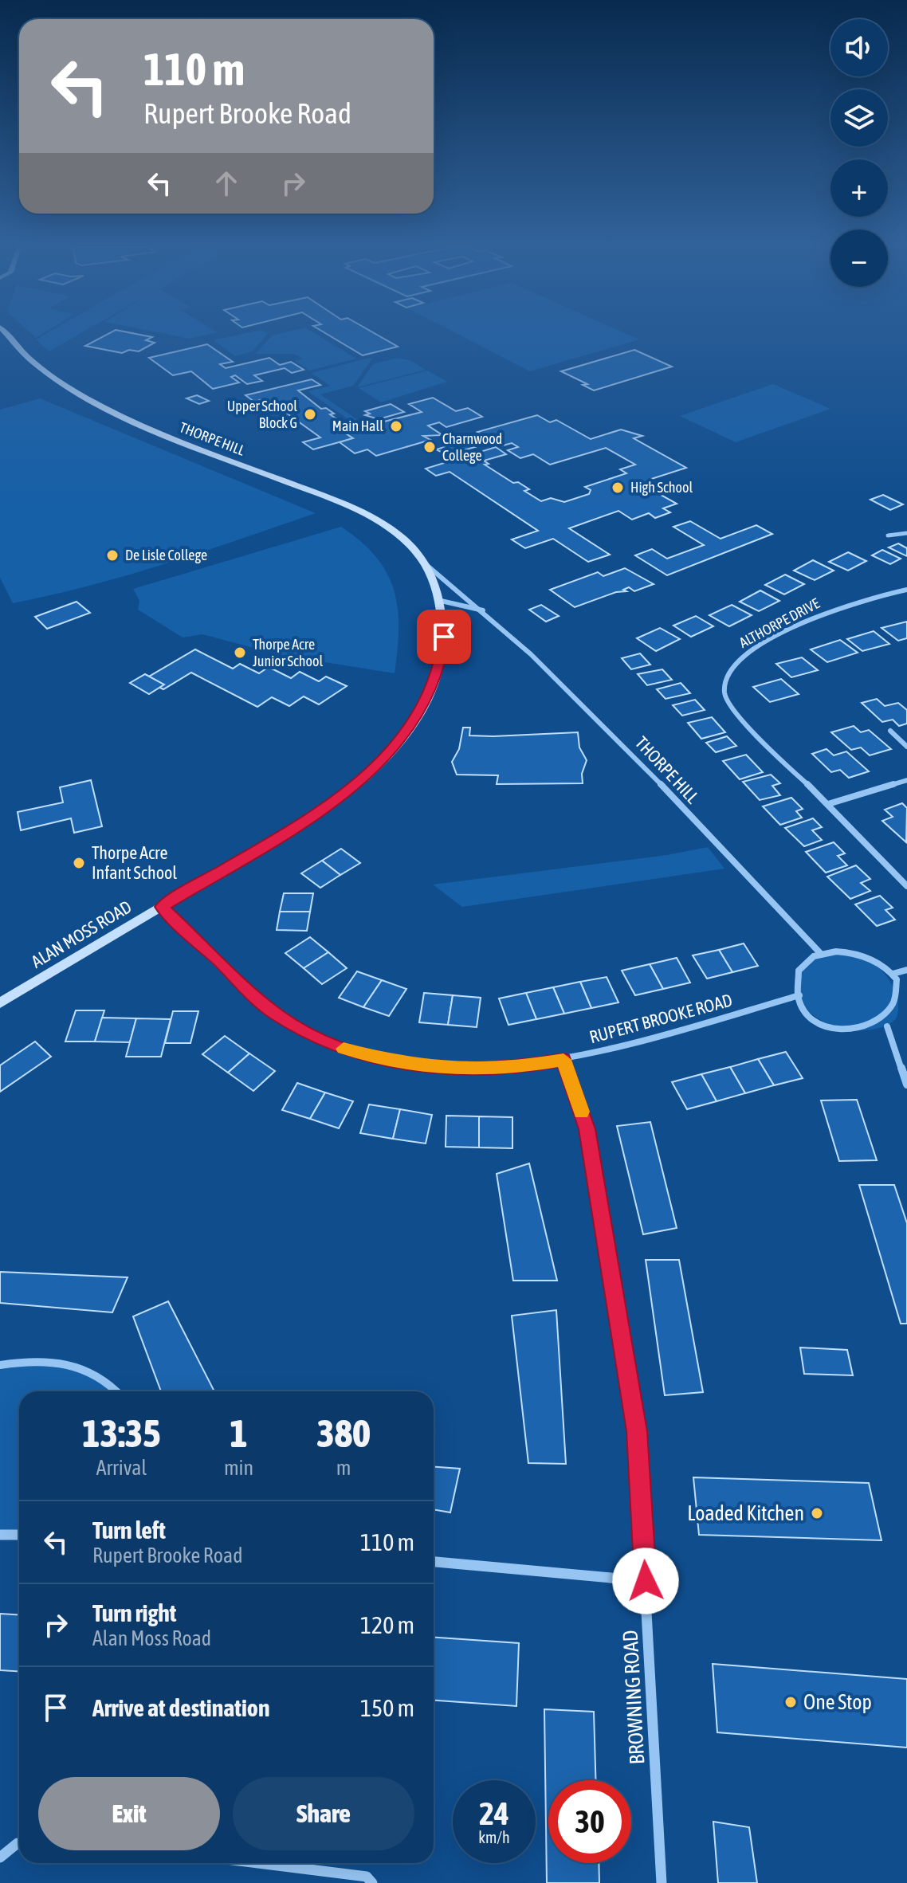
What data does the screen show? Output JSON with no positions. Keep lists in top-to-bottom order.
{
  "streets": {
    "street": [
      "THORPE HILL",
      "ALTHORPE DRIVE",
      "ALAN MOSS ROAD",
      "RUPERT BROOKE ROAD",
      "BROWNING ROAD"
    ]
  },
  "crossings": [
    ["THORPE HILL", "ALAN MOSS ROAD"],
    ["ALAN MOSS ROAD", "RUPERT BROOKE ROAD"],
    ["RUPERT BROOKE ROAD", "BROWNING ROAD"]
  ],
  "places": [
    "Upper School Block G",
    "Main Hall",
    "Charnwood College",
    "High School",
    "De Lisle College",
    "Thorpe Acre Junior School",
    "Thorpe Acre Infant School",
    "Loaded Kitchen",
    "One Stop"
  ],
  "page": {
    "map_buttons": ["+", "−"],
    "turn": ["110 m", "Rupert Brooke Road"],
    "eta": [
      "13:35",
      "Arrival",
      "1",
      "min",
      "380",
      "m"
    ],
    "list": [
      {
        "name": "Turn left",
        "note": "Rupert Brooke Road",
        "value": "110 m"
      },
      {
        "name": "Turn right",
        "note": "Alan Moss Road",
        "value": "120 m"
      },
      {
        "name": "Arrive at destination",
        "value": "150 m"
      }
    ],
    "buttons": ["Exit", "Share"],
    "speed": "24 km/h",
    "limit": "30"
  }
}
